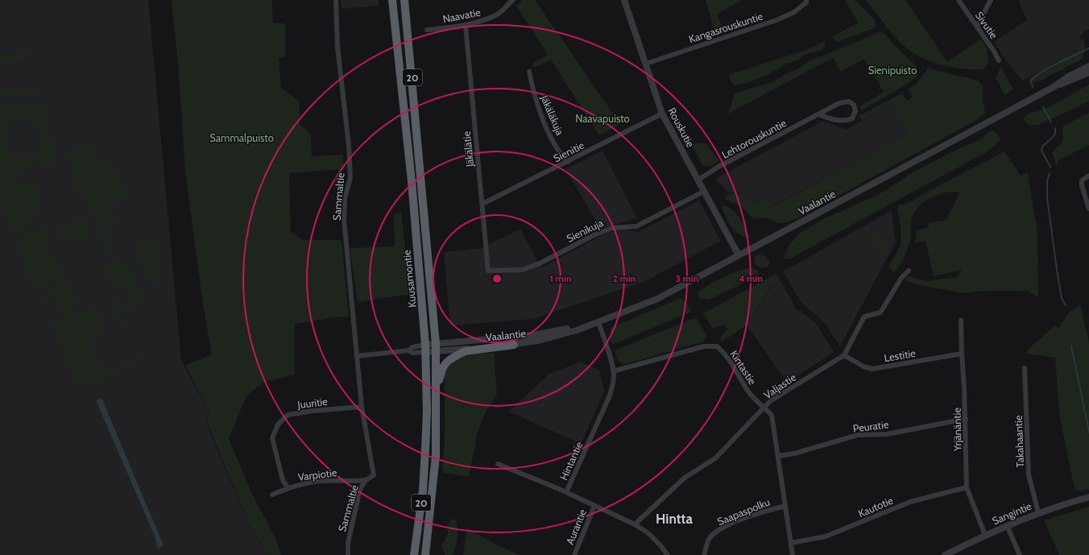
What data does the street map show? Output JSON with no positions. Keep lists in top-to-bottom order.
{
  "streets": {
    "highway": ["20", "Kuusamontie"],
    "street": [
      "Naavatie",
      "Sivutie",
      "Kangasrouskuntie",
      "Jäkäläkuja",
      "Rouskutie",
      "Lehtorouskuntie",
      "Jäkälätie",
      "Sienitie",
      "Sammaltie",
      "Vaalantie",
      "Sienikuja",
      "Lestitie",
      "Kintastie",
      "Valjastie",
      "Juuritie",
      "Peuratie",
      "Yrjänäntie",
      "Takahaantie",
      "Hintantie",
      "Varpiotie",
      "Kautotie",
      "Saapaspolku",
      "Sangintie",
      "Aurantie"
    ]
  },
  "crossings": [
    ["Naavatie", "Jäkälätie"],
    ["Kangasrouskuntie", "Rouskutie"],
    ["Jäkäläkuja", "Sienitie"],
    ["Rouskutie", "Lehtorouskuntie"],
    ["Rouskutie", "Sienitie"],
    ["Rouskutie", "Vaalantie"],
    ["Rouskutie", "Sienikuja"],
    ["Jäkälätie", "Sienitie"],
    ["Jäkälätie", "Sienikuja"],
    ["Sammaltie", "Juuritie"],
    ["Sammaltie", "Varpiotie"],
    ["Vaalantie", "Kuusamontie"],
    ["Vaalantie", "Hintantie"],
    ["Lestitie", "Valjastie"],
    ["Lestitie", "Yrjänäntie"],
    ["Kintastie", "Valjastie"],
    ["Kintastie", "Peuratie"],
    ["Kintastie", "Hintantie"],
    ["Kintastie", "Kautotie"],
    ["Kintastie", "Saapaspolku"],
    ["Valjastie", "Hintantie"],
    ["Juuritie", "Varpiotie"],
    ["Peuratie", "Yrjänäntie"],
    ["Yrjänäntie", "Kautotie"],
    ["Yrjänäntie", "Sangintie"],
    ["Takahaantie", "Sangintie"],
    ["Hintantie", "Aurantie"]
  ],
  "districts": ["Hintta"],
  "parks": ["Sienipuisto", "Naavapuisto", "Sammalpuisto"],
  "rings": [
    "1 min",
    "2 min",
    "3 min",
    "4 min"
  ]
}
